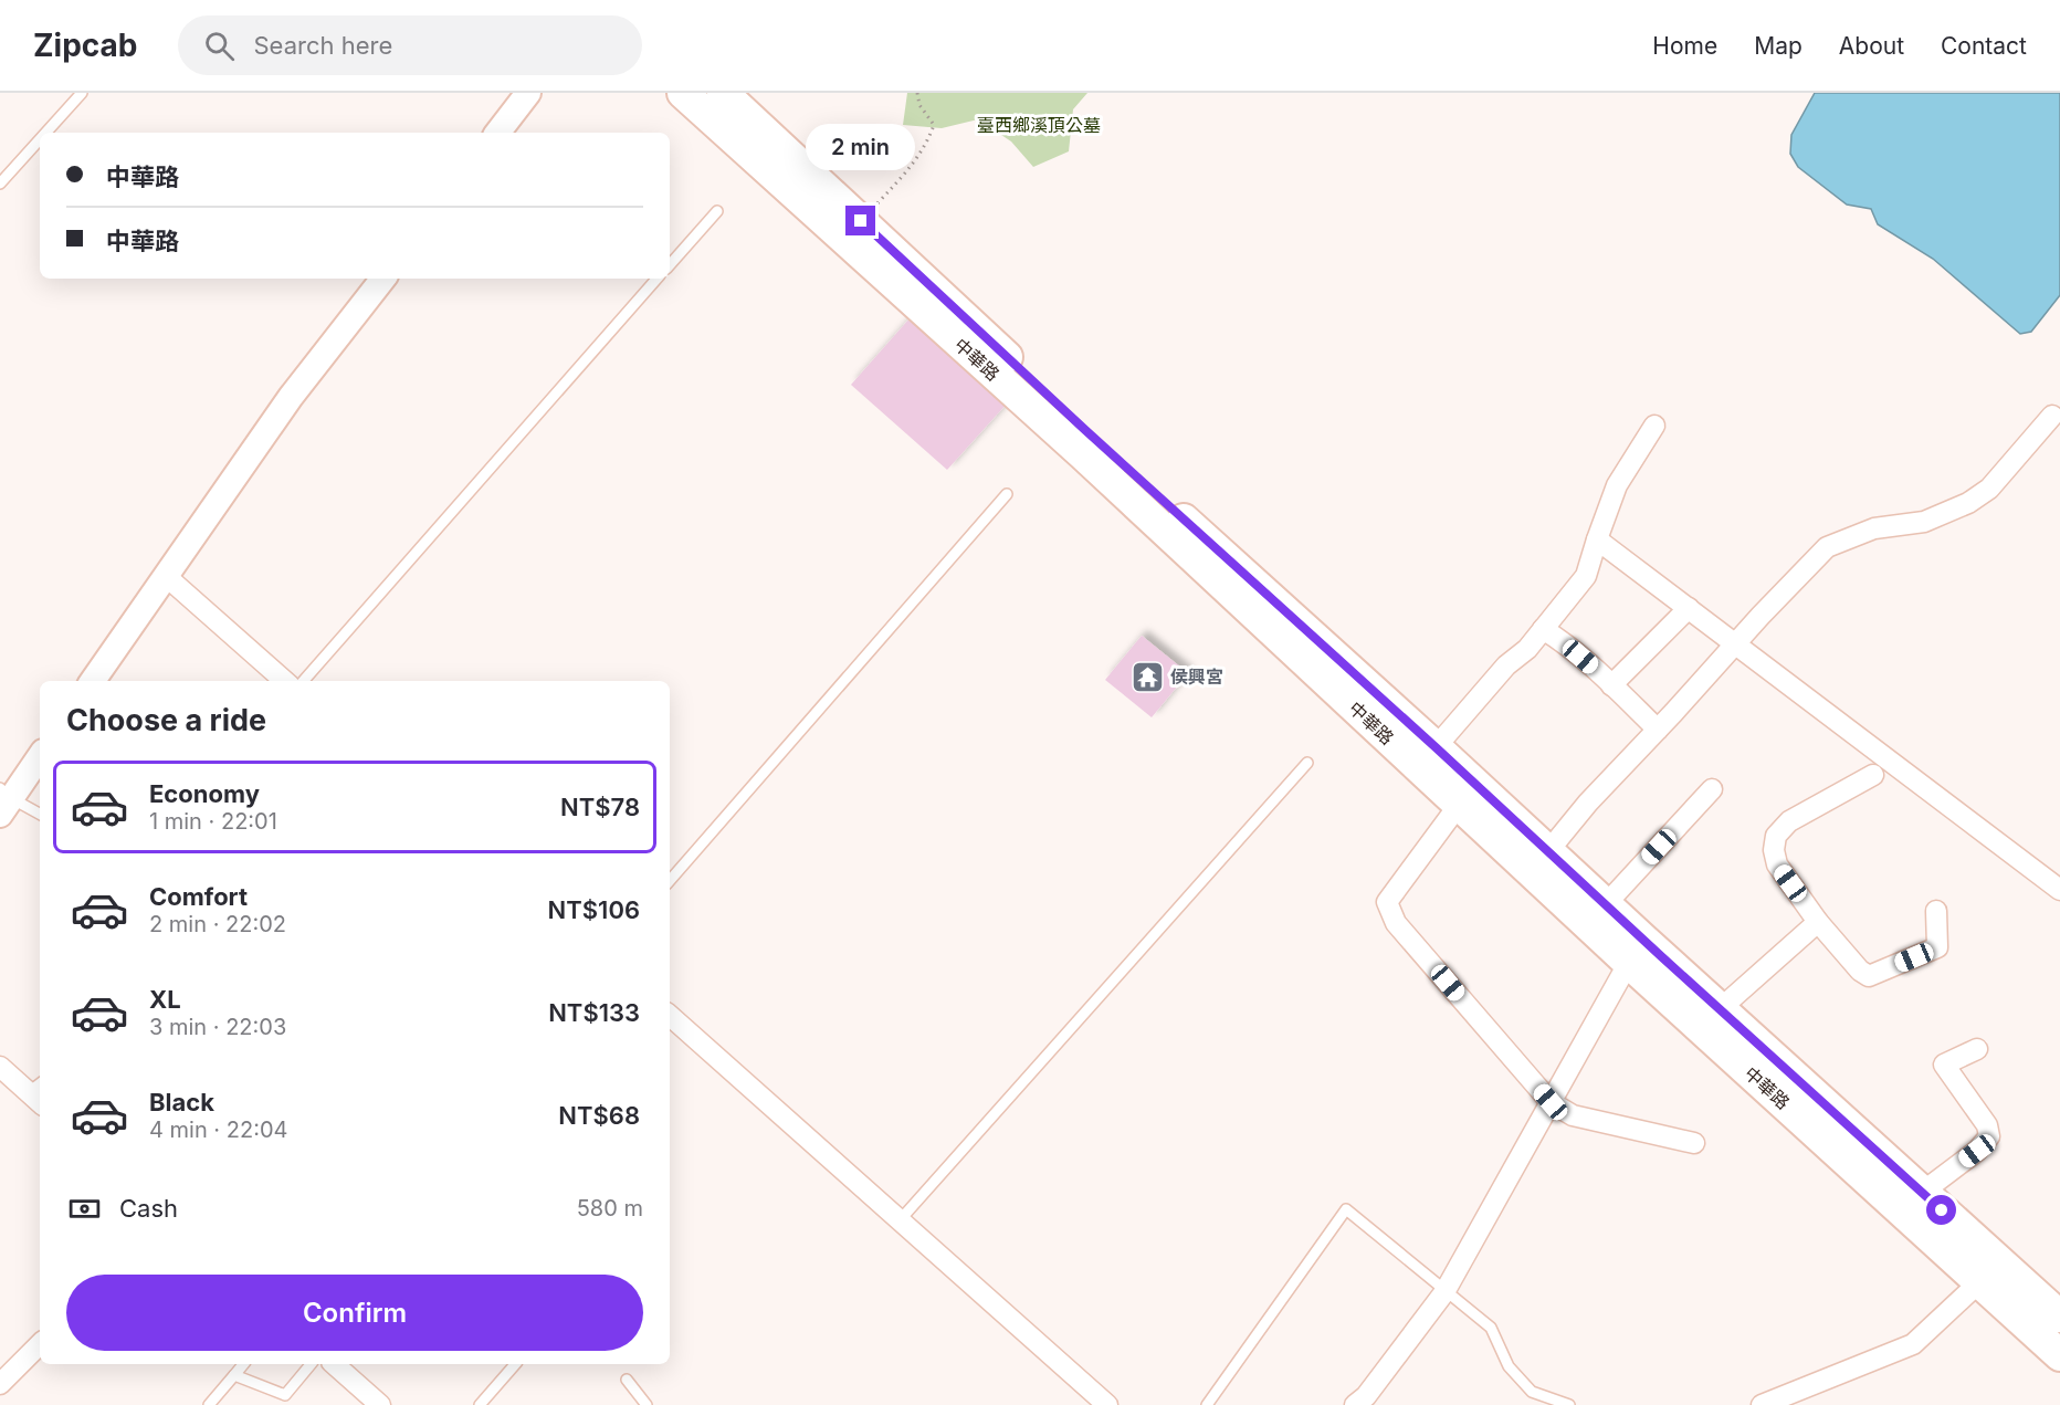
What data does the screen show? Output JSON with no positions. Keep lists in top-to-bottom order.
{
  "streets": {
    "main road": ["中華路"]
  },
  "parks": ["臺西鄉溪頂公墓"],
  "places": {
    "temple": ["侯興宮"]
  },
  "page": {
    "header": "Zipcab",
    "search": "Search here",
    "nav": [
      "Home",
      "Map",
      "About",
      "Contact"
    ],
    "bubble": "2 min",
    "banner": ["中華路", "中華路"],
    "heading": "Choose a ride",
    "list": [
      {
        "name": "Economy",
        "note": "1 min · 22:01",
        "value": "NT$78"
      },
      {
        "name": "Comfort",
        "note": "2 min · 22:02",
        "value": "NT$106"
      },
      {
        "name": "XL",
        "note": "3 min · 22:03",
        "value": "NT$133"
      },
      {
        "name": "Black",
        "note": "4 min · 22:04",
        "value": "NT$68"
      }
    ],
    "pay": ["Cash", "580 m"],
    "buttons": "Confirm"
  }
}
